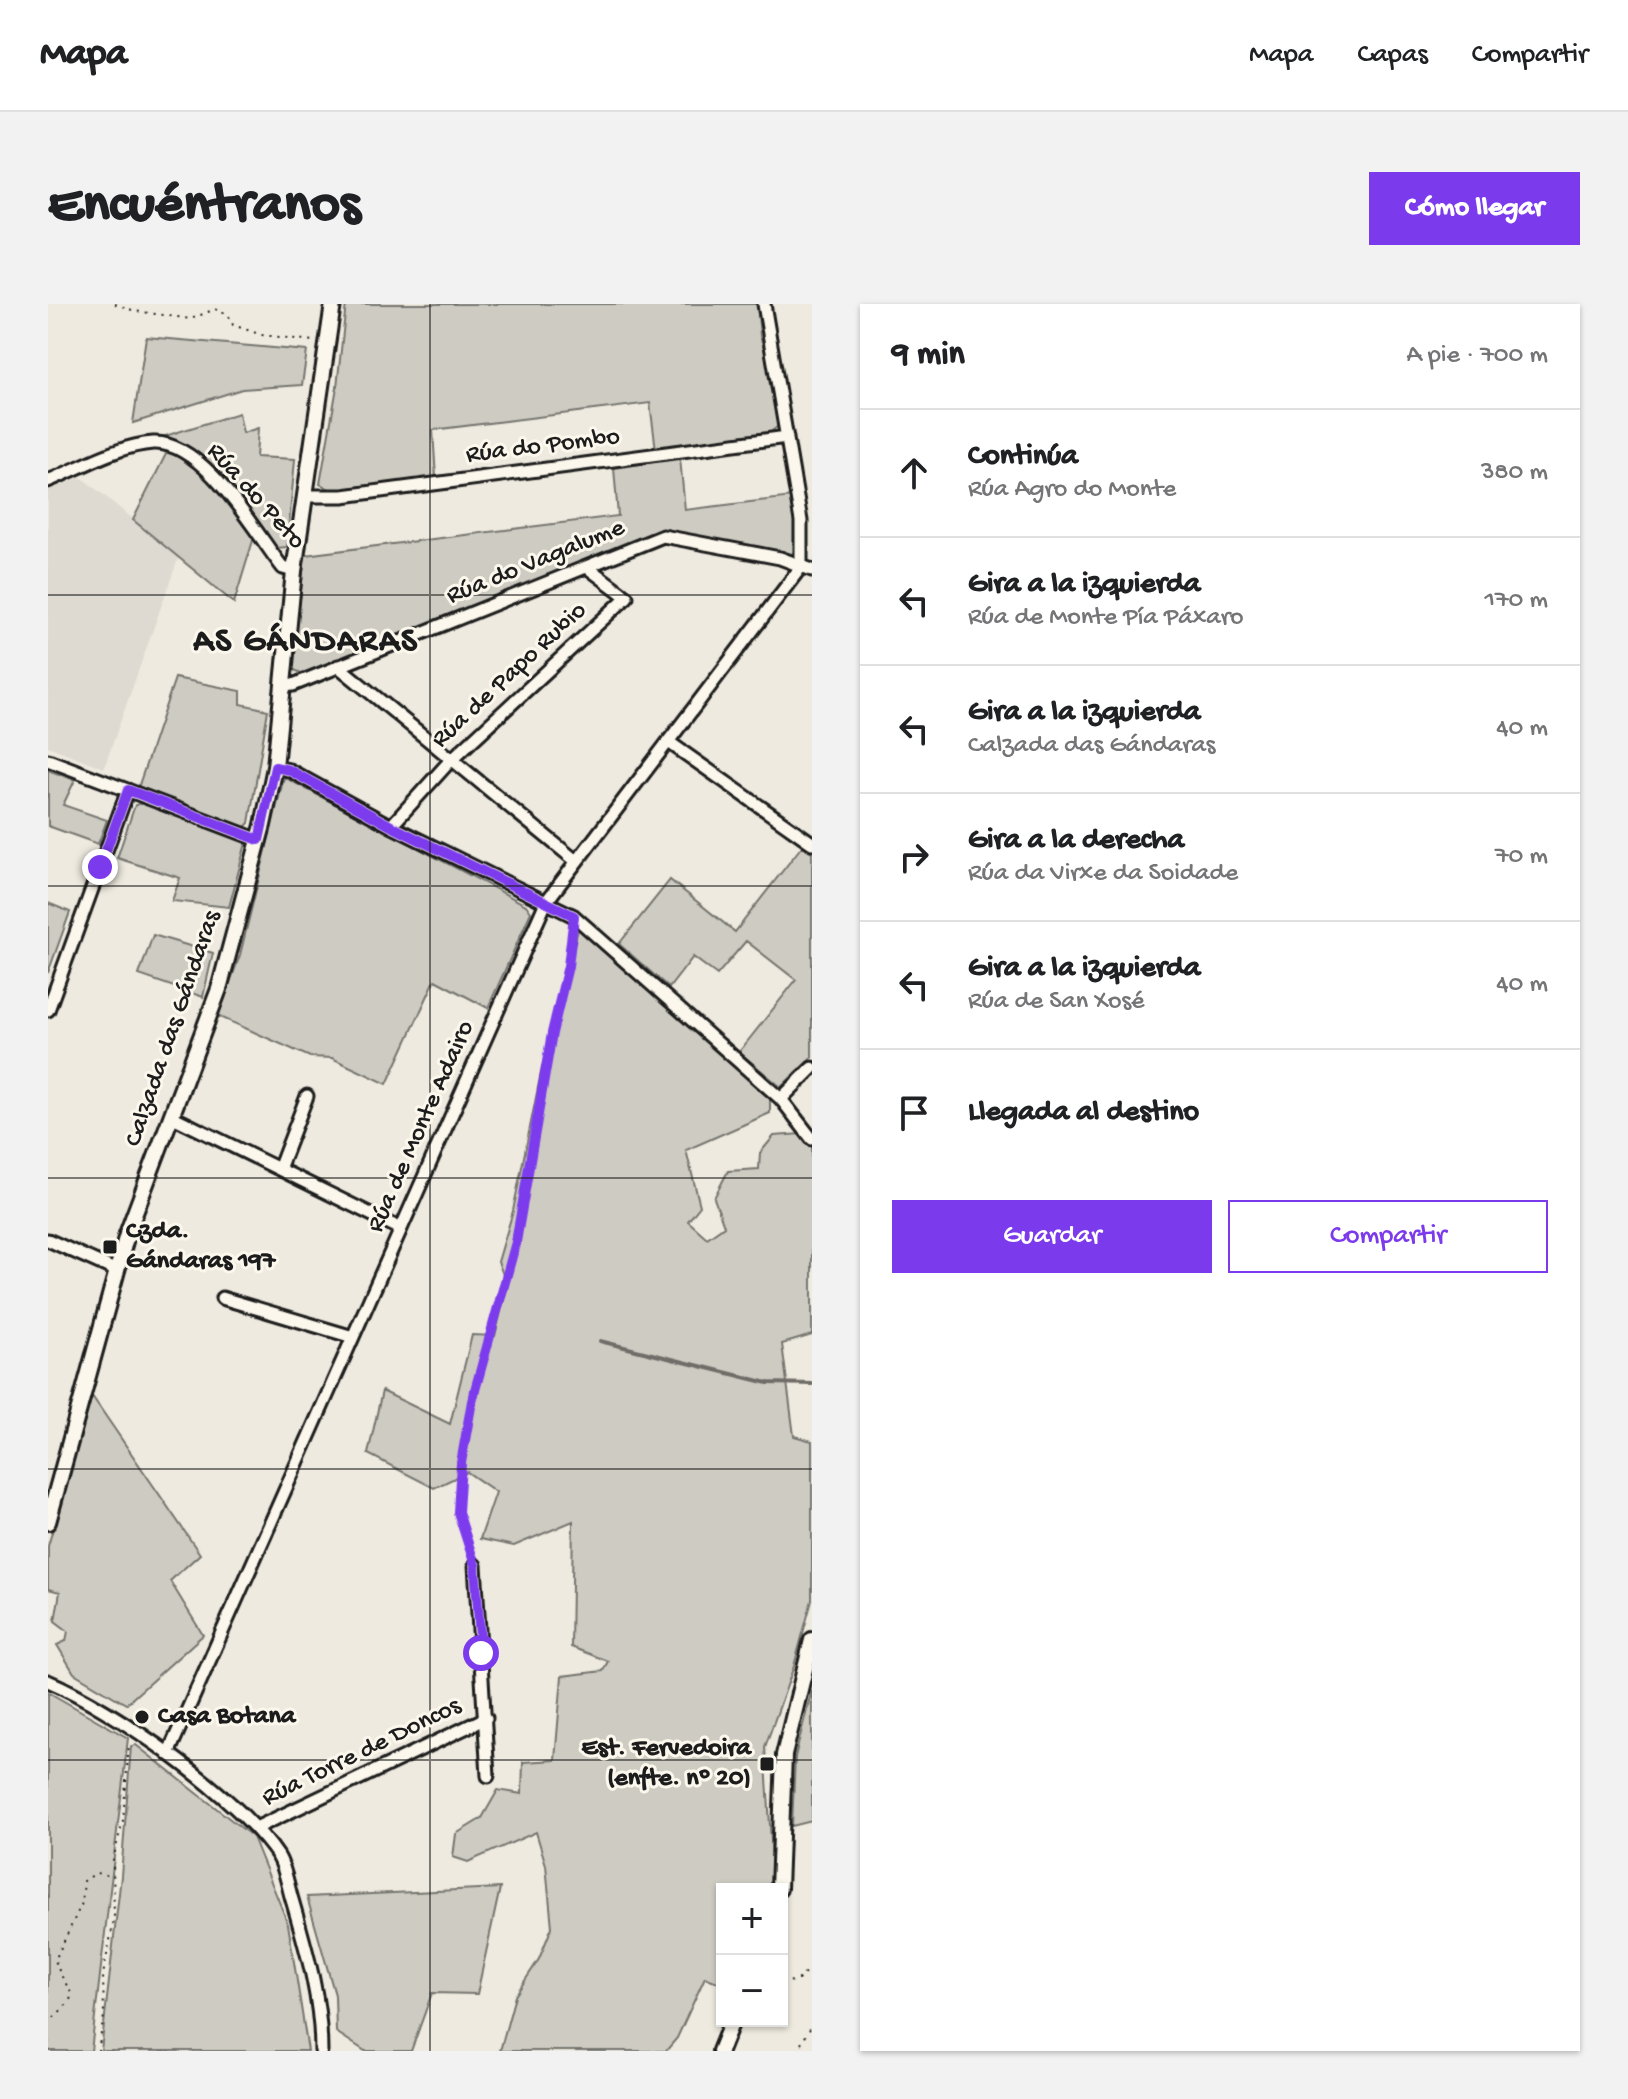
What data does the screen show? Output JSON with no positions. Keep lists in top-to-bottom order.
{
  "streets": {
    "main road": ["Calzada das Gándaras"],
    "street": [
      "Rúa do Pombo",
      "Rúa do Peto",
      "Rúa do Vagalume",
      "Rúa de Papo Rubio",
      "Rúa de Monte Adairo",
      "Rúa Torre de Doncos"
    ]
  },
  "crossings": [
    ["Rúa do Pombo", "Calzada das Gándaras"],
    ["Rúa do Peto", "Calzada das Gándaras"],
    ["Rúa do Vagalume", "Rúa de Papo Rubio"],
    ["Rúa do Vagalume", "Calzada das Gándaras"],
    ["Rúa do Vagalume", "Rúa de Monte Adairo"]
  ],
  "districts": ["AS GÁNDARAS"],
  "places": {
    "transit": ["Czda. Gándaras 197", "Est. Fervedoira (enfte. nº 20)"],
    "other": ["Casa Botana"]
  },
  "page": {
    "header": "Mapa",
    "nav": ["Mapa", "Capas", "Compartir"],
    "buttons": [
      "Cómo llegar",
      ["Guardar", "Compartir"]
    ],
    "title": "Encuéntranos",
    "heading": ["9 min", "A pie · 700 m"],
    "list": [
      ["Continúa", "Rúa Agro do Monte", "380 m"],
      ["Gira a la izquierda", "Rúa de Monte Pía Páxaro", "170 m"],
      ["Gira a la izquierda", "Calzada das Gándaras", "40 m"],
      ["Gira a la derecha", "Rúa da Virxe da Soidade", "70 m"],
      ["Gira a la izquierda", "Rúa de San Xosé", "40 m"],
      "Llegada al destino"
    ],
    "map_buttons": ["+", "−"]
  }
}
